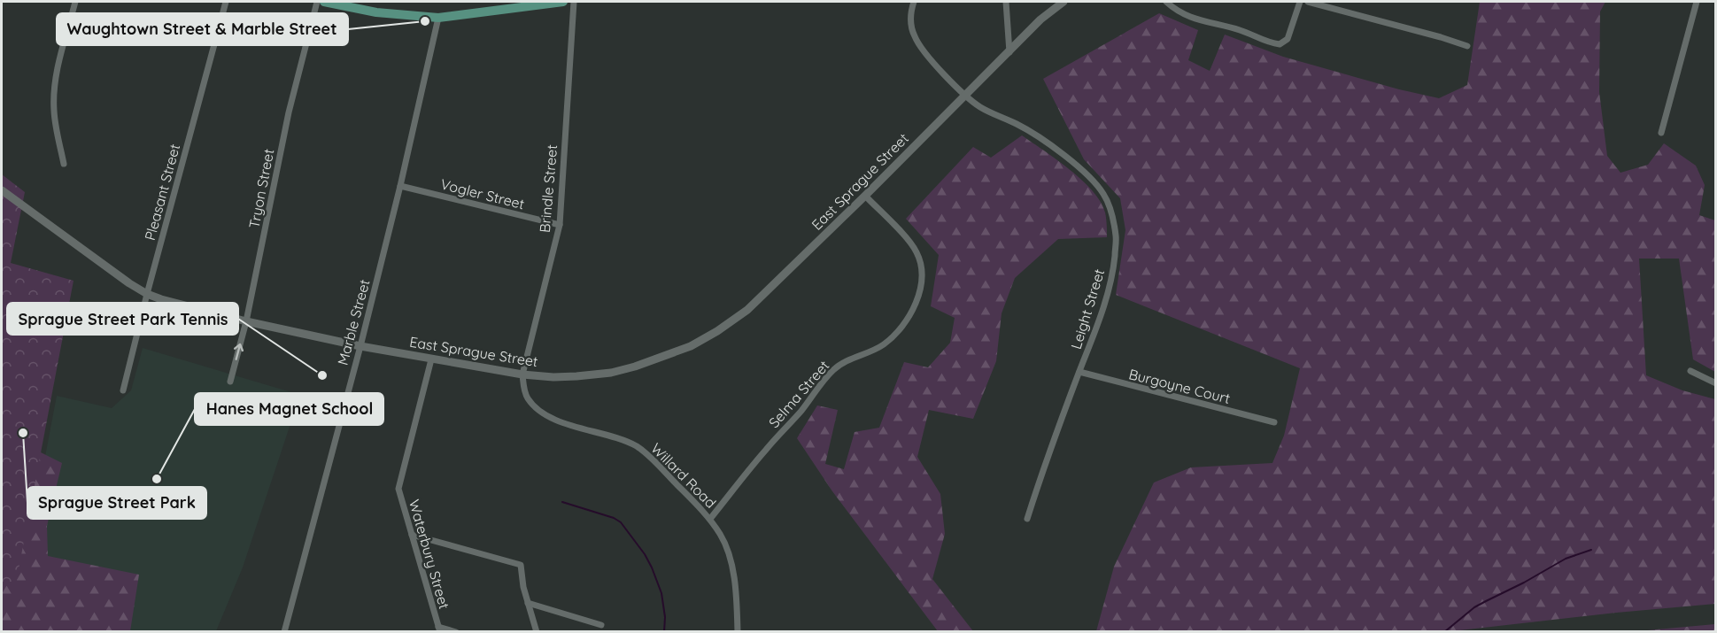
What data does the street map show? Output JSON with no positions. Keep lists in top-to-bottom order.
{
  "streets": {
    "street": [
      "East Sprague Street",
      "Tryon Street",
      "Brindle Street",
      "Pleasant Street",
      "Vogler Street",
      "Leight Street",
      "Marble Street",
      "Burgoyne Court",
      "Selma Street",
      "Willard Road",
      "Waterbury Street"
    ]
  },
  "crossings": [
    ["East Sprague Street", "Tryon Street"],
    ["East Sprague Street", "Brindle Street"],
    ["East Sprague Street", "Pleasant Street"],
    ["East Sprague Street", "Leight Street"],
    ["East Sprague Street", "Marble Street"],
    ["East Sprague Street", "Selma Street"],
    ["East Sprague Street", "Willard Road"],
    ["East Sprague Street", "Waterbury Street"],
    ["Brindle Street", "Vogler Street"],
    ["Brindle Street", "Willard Road"],
    ["Vogler Street", "Marble Street"],
    ["Leight Street", "Burgoyne Court"],
    ["Selma Street", "Willard Road"]
  ],
  "places": [
    "Waughtown Street & Marble Street",
    "Sprague Street Park Tennis",
    "Sprague Street Park",
    "Hanes Magnet School"
  ]
}
